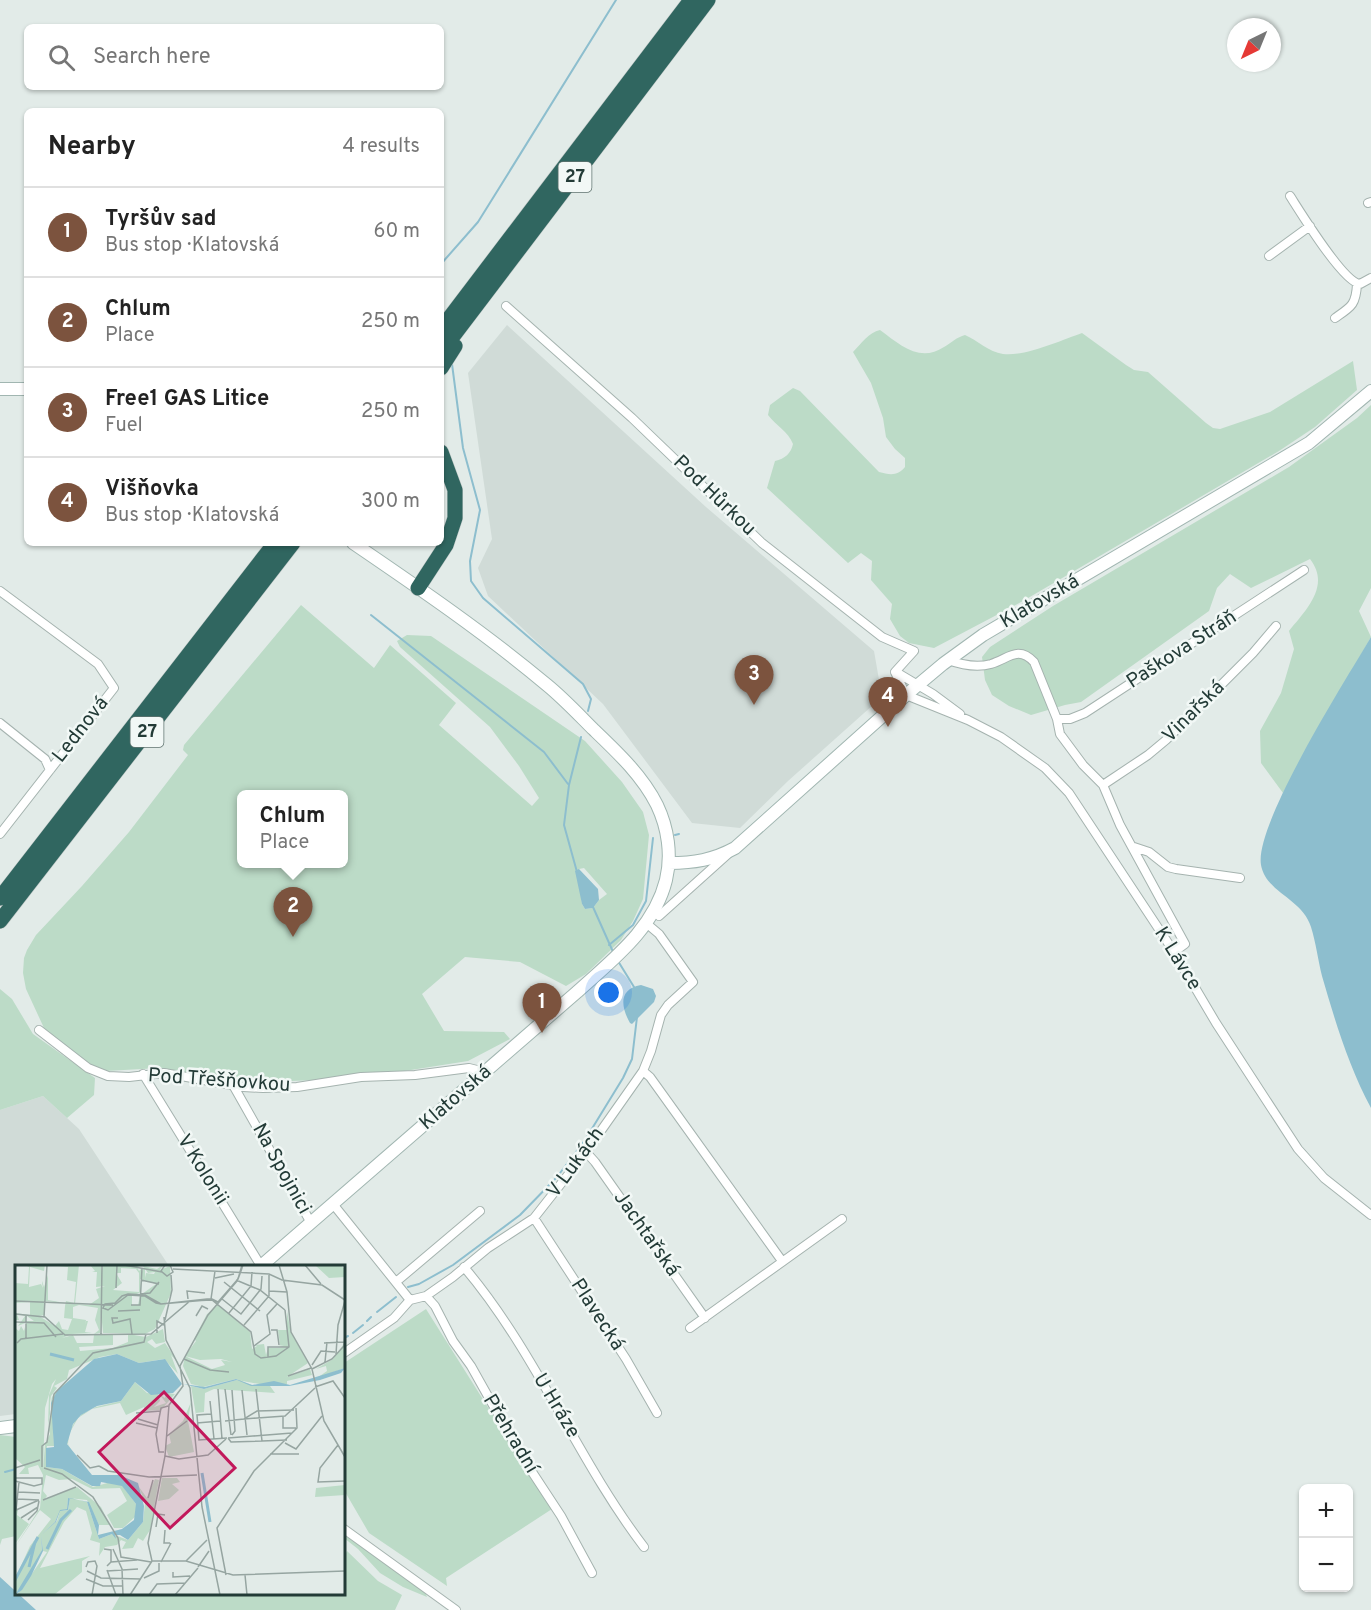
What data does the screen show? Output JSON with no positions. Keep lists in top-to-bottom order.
{
  "streets": {
    "highway": ["27"],
    "main road": ["Klatovská"],
    "street": [
      "Pod Hůrkou",
      "Paškova Stráň",
      "Vinařská",
      "Lednová",
      "K Lávce",
      "Pod Třešňovkou",
      "V Lukách",
      "Na Spojnici",
      "V Kolonii",
      "Jachtařská",
      "Plavecká",
      "U Hráze",
      "Přehradní"
    ]
  },
  "crossings": [
    ["Klatovská", "K Lávce"],
    ["Klatovská", "Pod Třešňovkou"],
    ["Klatovská", "V Lukách"],
    ["Klatovská", "Na Spojnici"],
    ["Pod Třešňovkou", "Na Spojnici"],
    ["Pod Třešňovkou", "V Kolonii"],
    ["V Lukách", "Jachtařská"],
    ["V Lukách", "Plavecká"],
    ["V Lukách", "U Hráze"],
    ["V Lukách", "Přehradní"]
  ],
  "north": "bottom left",
  "page": {
    "search": "Search here",
    "heading": ["Nearby", "4 results"],
    "list": [
      {
        "mark": "1",
        "name": "Tyršův sad",
        "note": "Bus stop · Klatovská",
        "value": "60 m"
      },
      {
        "mark": "2",
        "name": "Chlum",
        "note": "Place",
        "value": "250 m"
      },
      {
        "mark": "3",
        "name": "Free1 GAS Litice",
        "note": "Fuel",
        "value": "250 m"
      },
      {
        "mark": "4",
        "name": "Višňovka",
        "note": "Bus stop · Klatovská",
        "value": "300 m"
      }
    ],
    "pins": [
      "3",
      "4",
      "2",
      "1"
    ],
    "popup": ["Chlum", "Place"],
    "map_buttons": ["+", "−"]
  }
}
